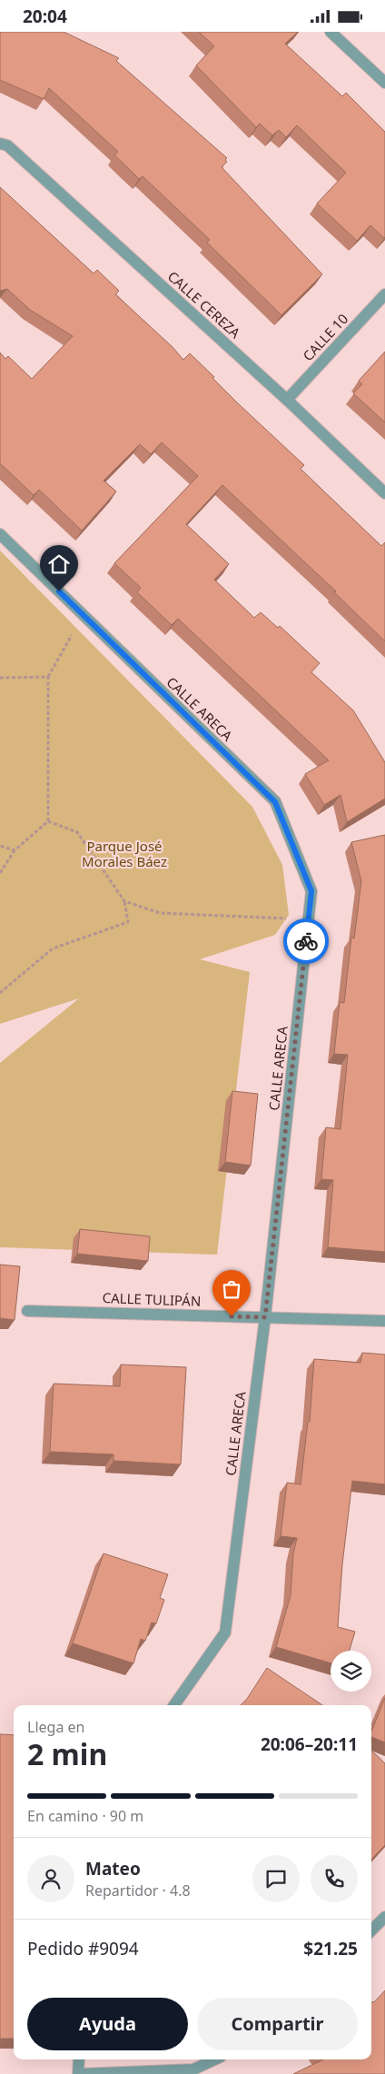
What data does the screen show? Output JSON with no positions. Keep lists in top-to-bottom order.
{
  "streets": {
    "street": [
      "CALLE CEREZA",
      "CALLE 10",
      "CALLE ARECA",
      "CALLE TULIPÁN"
    ]
  },
  "crossings": [
    ["CALLE CEREZA", "CALLE 10"],
    ["CALLE ARECA", "CALLE TULIPÁN"]
  ],
  "parks": ["Parque José Morales Báez"],
  "page": {
    "status": "20:04",
    "heading": ["2 min", "Llega en", "20:06–20:11"],
    "panel": [
      "Mateo",
      "Repartidor · 4.8",
      "Pedido #9094",
      "$21.25"
    ],
    "bar": "En camino · 90 m",
    "buttons": ["Ayuda", "Compartir"]
  }
}
